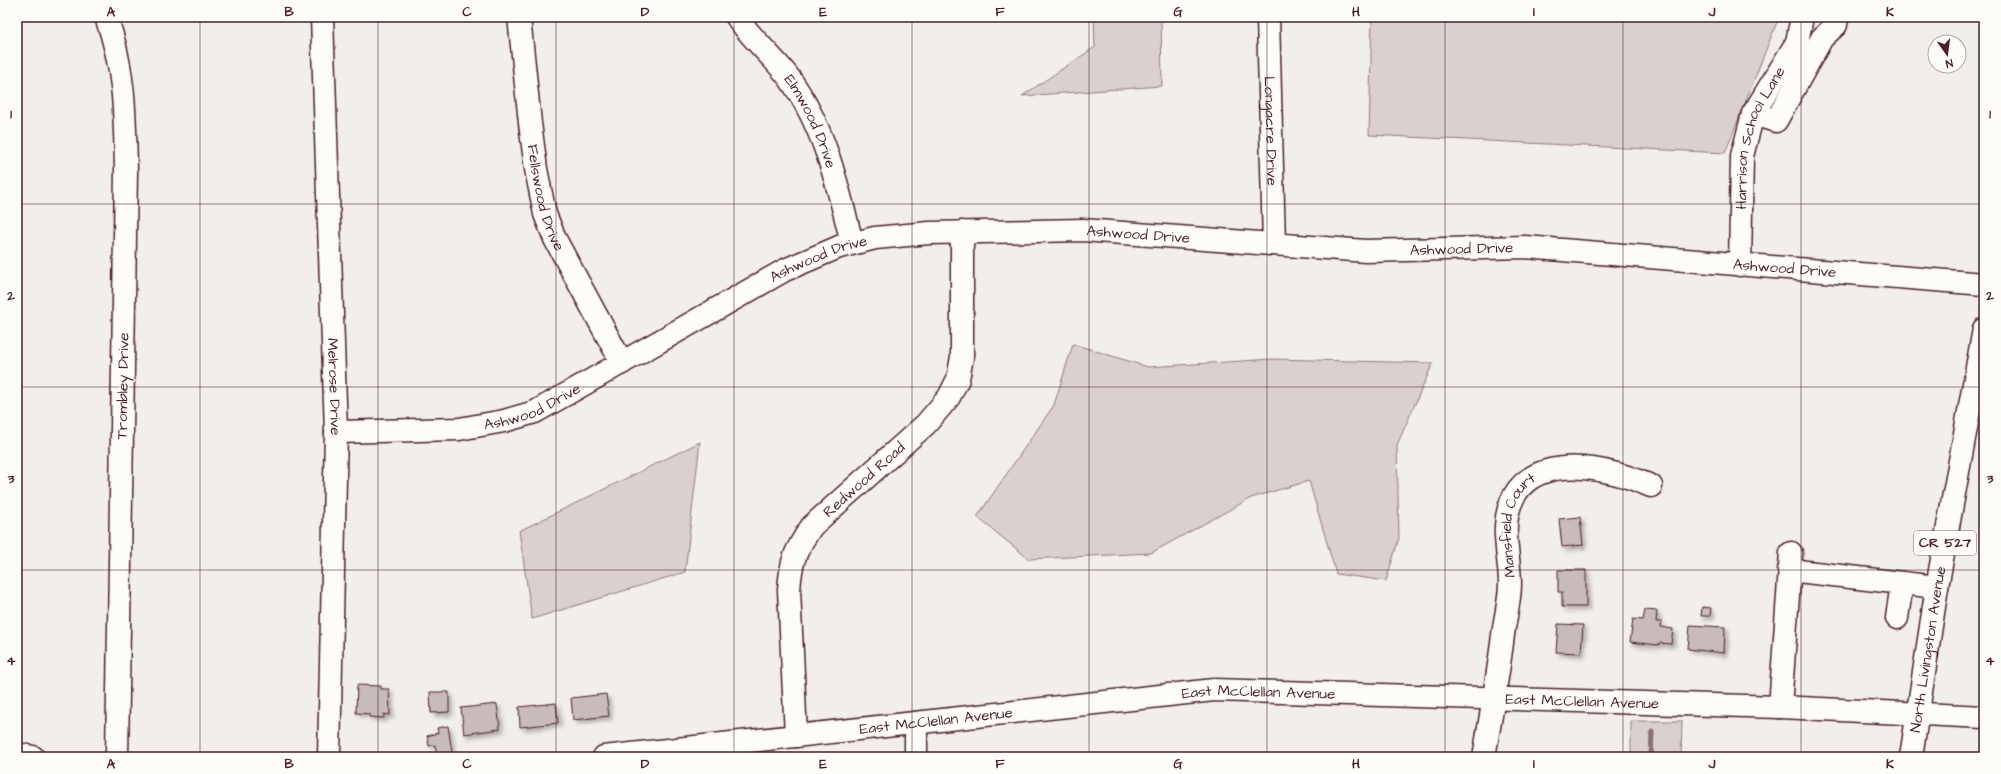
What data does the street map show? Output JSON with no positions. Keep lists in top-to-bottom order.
{
  "streets": {
    "street": [
      "Elmwood Drive",
      "Longacre Drive",
      "Harrison School Lane",
      "Fellswood Drive",
      "Ashwood Drive",
      "Trombley Drive",
      "Melrose Drive",
      "Redwood Road",
      "Mansfield Court",
      "CR 527",
      "North Livingston Avenue",
      "East McClellan Avenue"
    ]
  },
  "crossings": [
    ["Elmwood Drive", "Ashwood Drive"],
    ["Longacre Drive", "Ashwood Drive"],
    ["Harrison School Lane", "Ashwood Drive"],
    ["Fellswood Drive", "Ashwood Drive"],
    ["Ashwood Drive", "Melrose Drive"],
    ["Ashwood Drive", "Redwood Road"],
    ["Redwood Road", "East McClellan Avenue"],
    ["Mansfield Court", "East McClellan Avenue"],
    ["North Livingston Avenue", "East McClellan Avenue"]
  ],
  "north": "bottom",
  "grid": {
    "columns": [
      "A",
      "B",
      "C",
      "D",
      "E",
      "F",
      "G",
      "H",
      "I",
      "J",
      "K"
    ],
    "rows": [
      "1",
      "2",
      "3",
      "4"
    ]
  }
}
